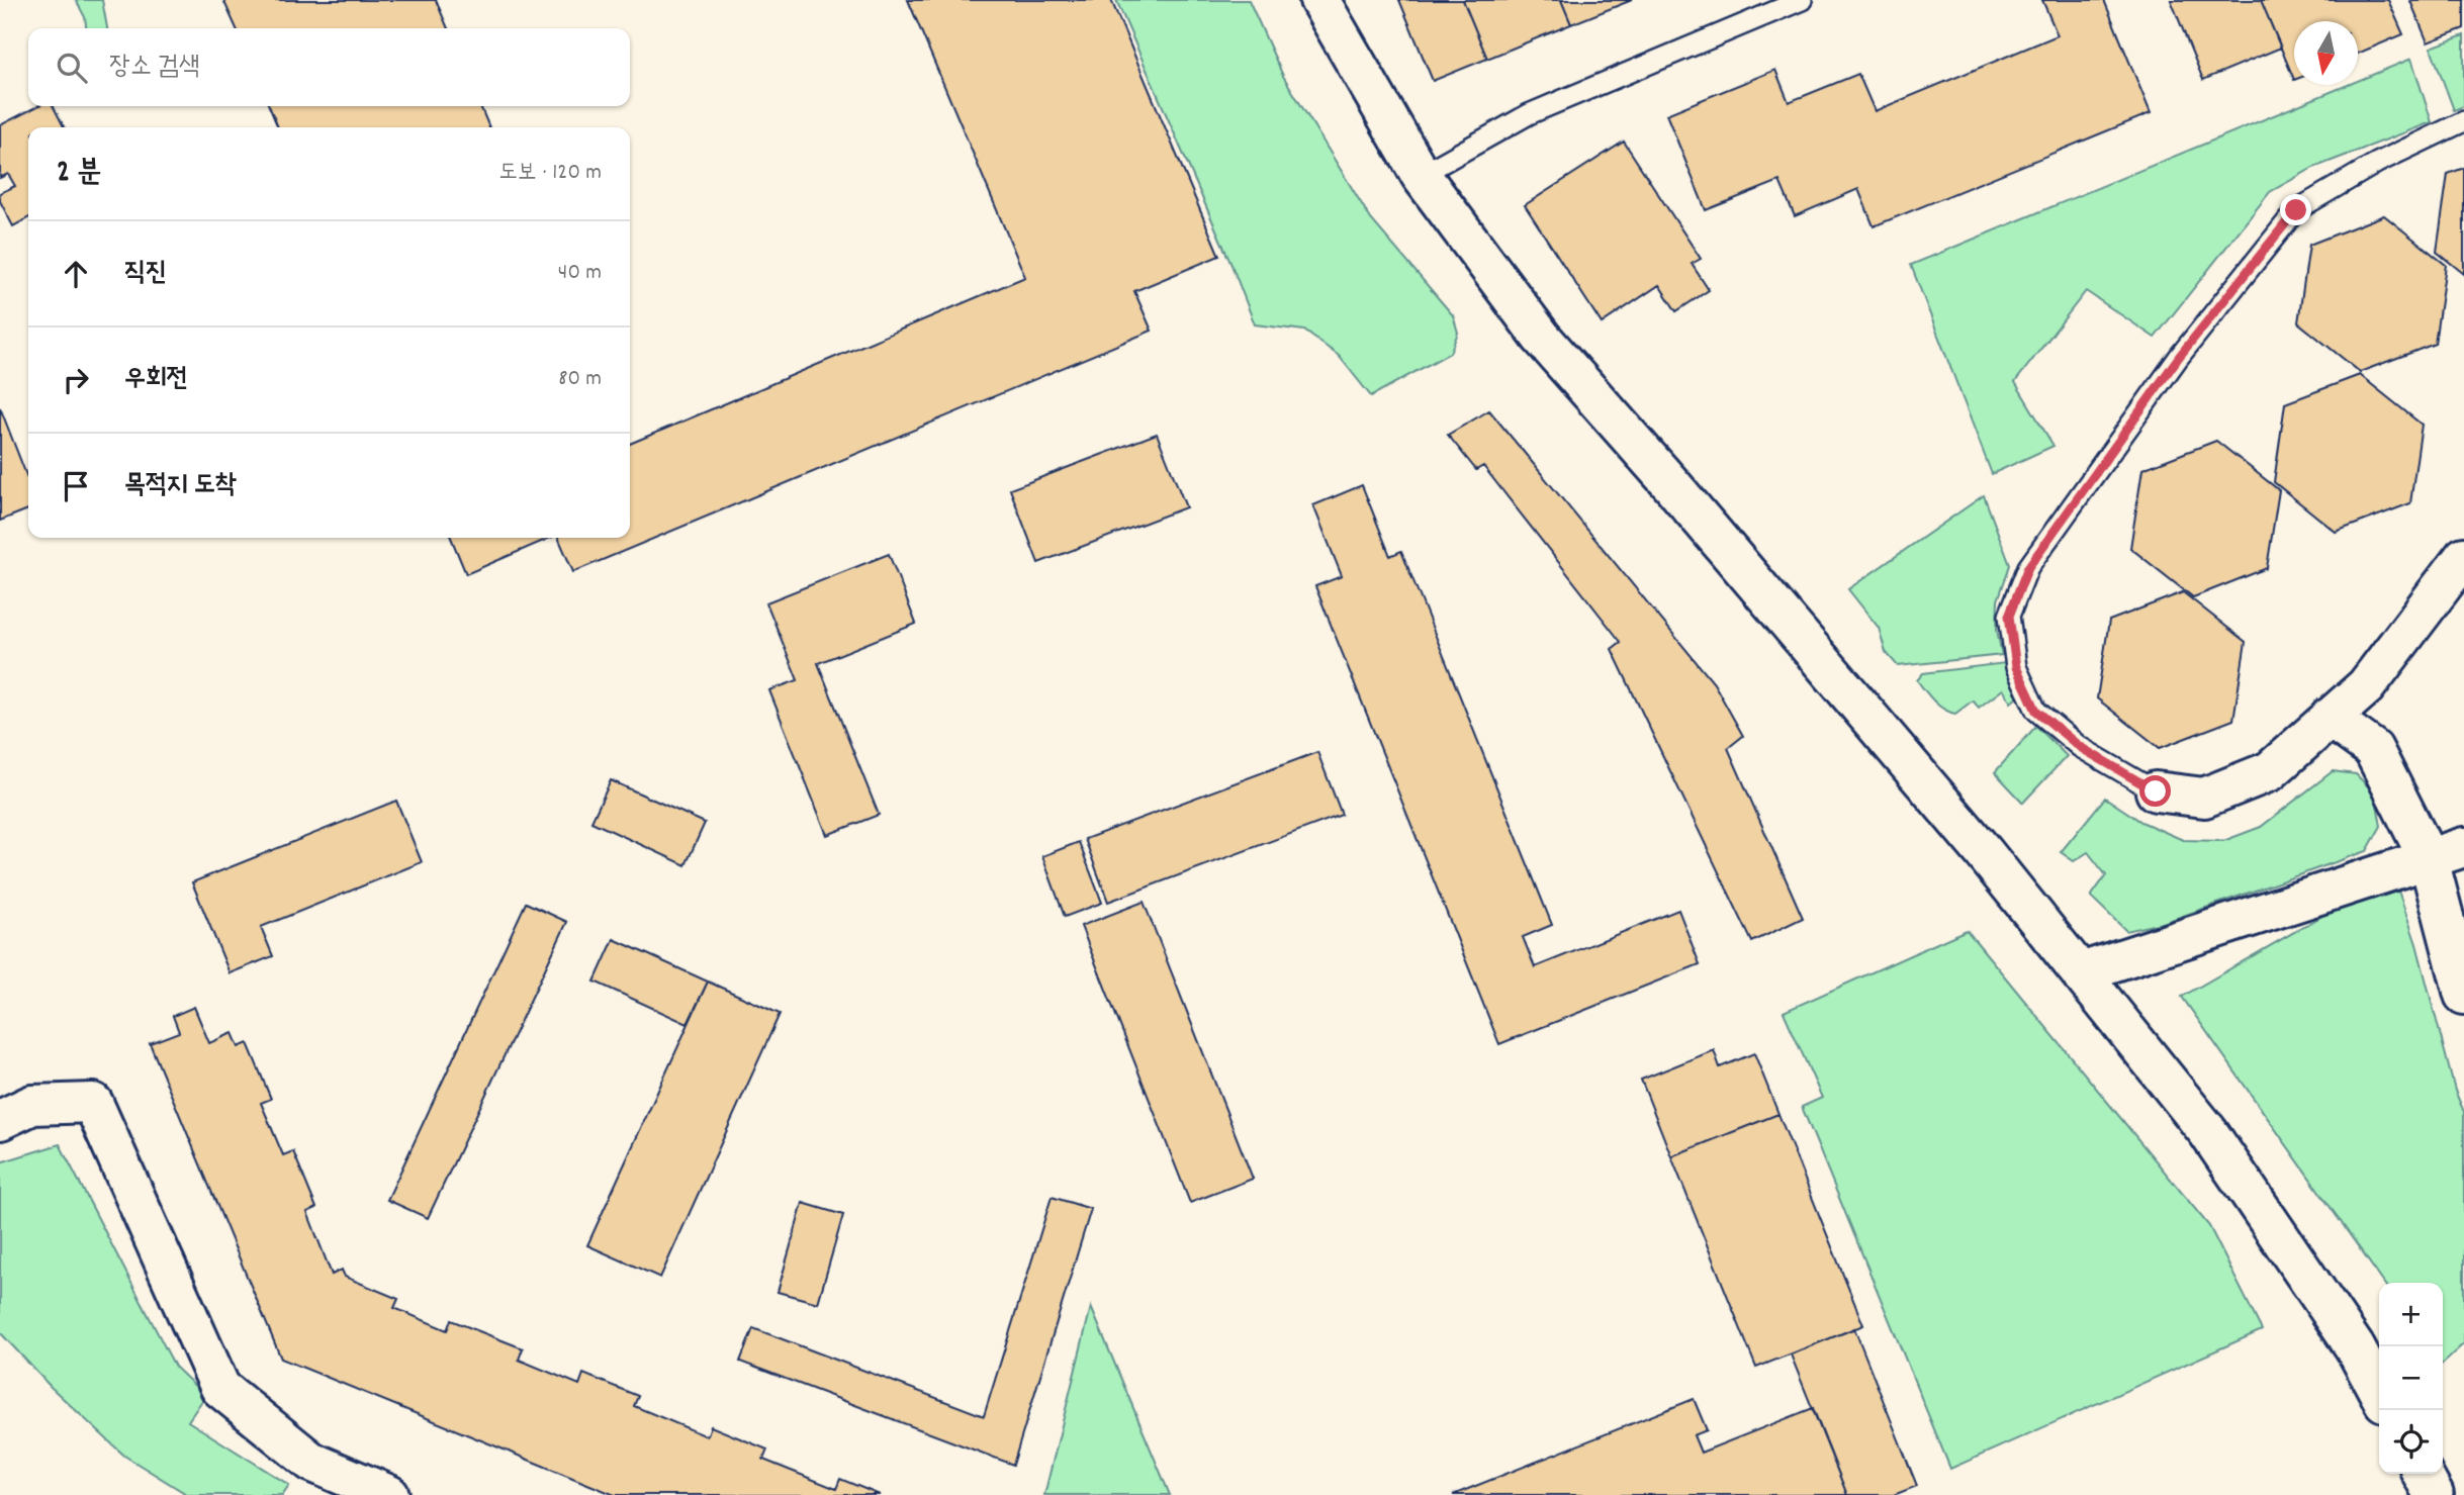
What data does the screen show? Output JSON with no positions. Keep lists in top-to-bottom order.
{
  "north": "bottom",
  "page": {
    "search": "장소 검색",
    "heading": ["2 분", "도보 · 120 m"],
    "list": [
      ["직진", "40 m"],
      ["우회전", "80 m"],
      "목적지 도착"
    ],
    "map_buttons": ["+", "−"]
  }
}
